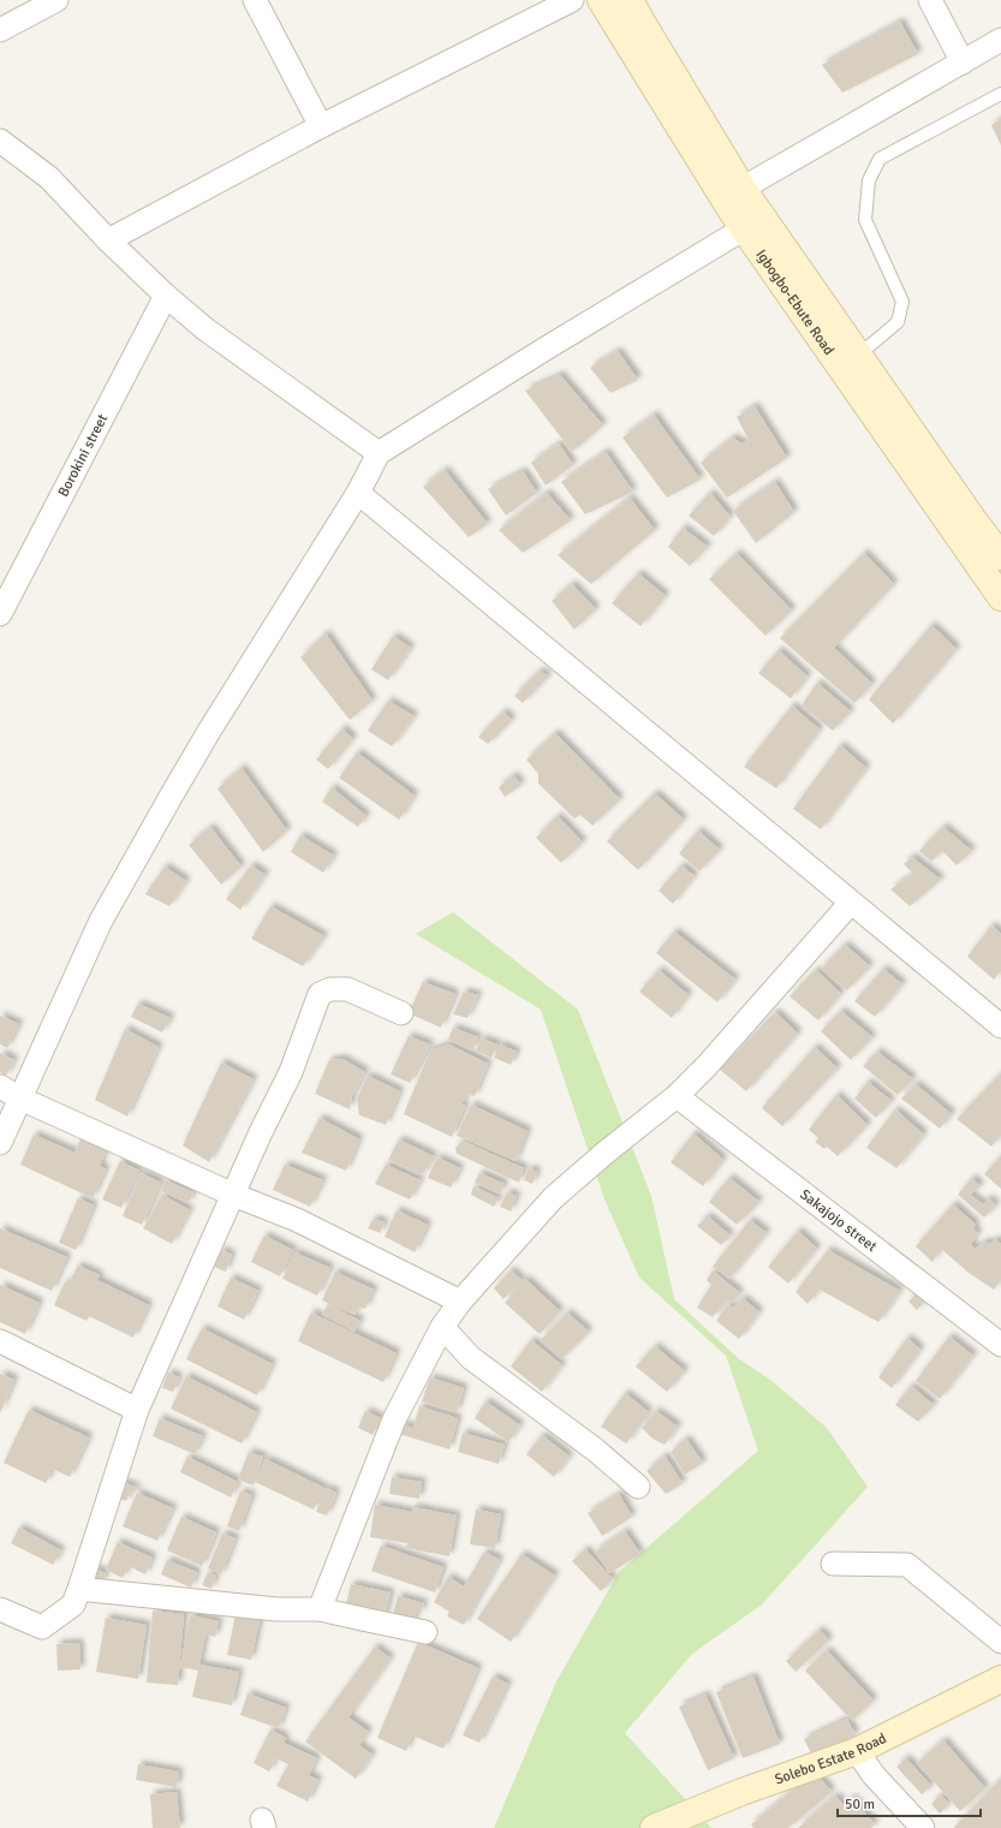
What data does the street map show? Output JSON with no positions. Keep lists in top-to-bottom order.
{
  "streets": {
    "main road": ["Igbogbo-Ebute Road", "Solebo Estate Road"],
    "street": ["Borokini street", "Sakajojo street"]
  },
  "scale_bar": "50 m"
}
